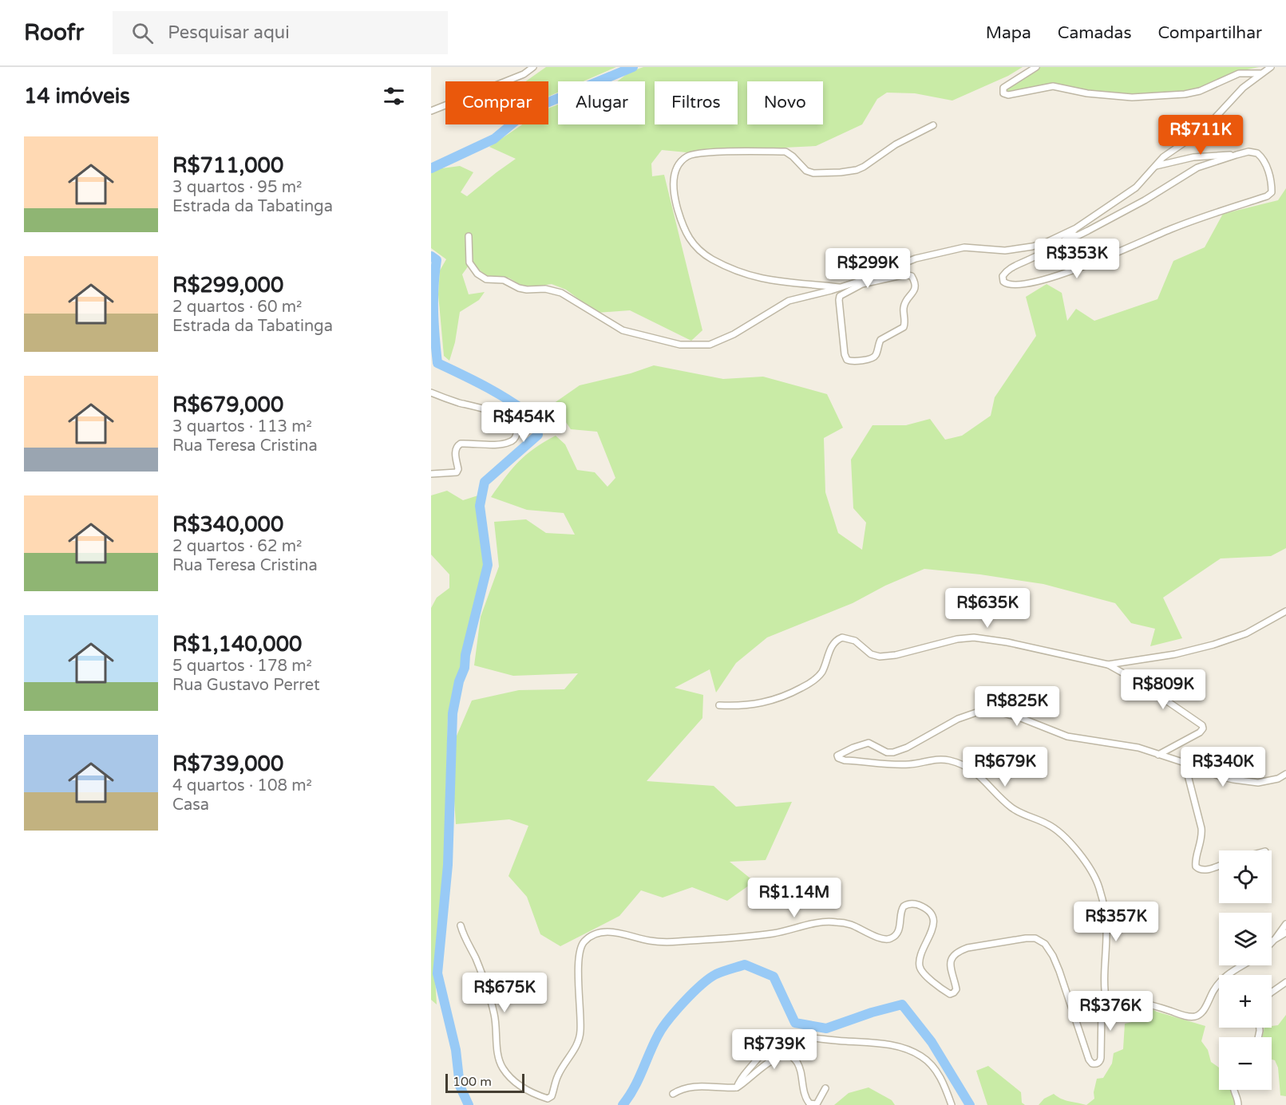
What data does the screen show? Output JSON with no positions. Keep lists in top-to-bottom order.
{
  "scale_bar": "100 m",
  "page": {
    "header": "Roofr",
    "search": "Pesquisar aqui",
    "nav": ["Mapa", "Camadas", "Compartilhar"],
    "heading": "14 imóveis",
    "chip": [
      "Comprar",
      "Alugar",
      "Filtros",
      "Novo"
    ],
    "price": [
      "R$711K",
      "R$353K",
      "R$299K",
      "R$454K",
      "R$635K",
      "R$809K",
      "R$825K",
      "R$679K",
      "R$340K",
      "R$1.14M",
      "R$357K",
      "R$675K",
      "R$376K",
      "R$739K"
    ],
    "list": [
      {
        "name": "R$711,000",
        "note": "3 quartos · 95 m² · Estrada da Tabatinga"
      },
      {
        "name": "R$299,000",
        "note": "2 quartos · 60 m² · Estrada da Tabatinga"
      },
      {
        "name": "R$679,000",
        "note": "3 quartos · 113 m² · Rua Teresa Cristina"
      },
      {
        "name": "R$340,000",
        "note": "2 quartos · 62 m² · Rua Teresa Cristina"
      },
      {
        "name": "R$1,140,000",
        "note": "5 quartos · 178 m² · Rua Gustavo Perret"
      },
      {
        "name": "R$739,000",
        "note": "4 quartos · 108 m² · Casa"
      }
    ],
    "map_buttons": ["+", "−"],
    "scale": "100 m"
  }
}
